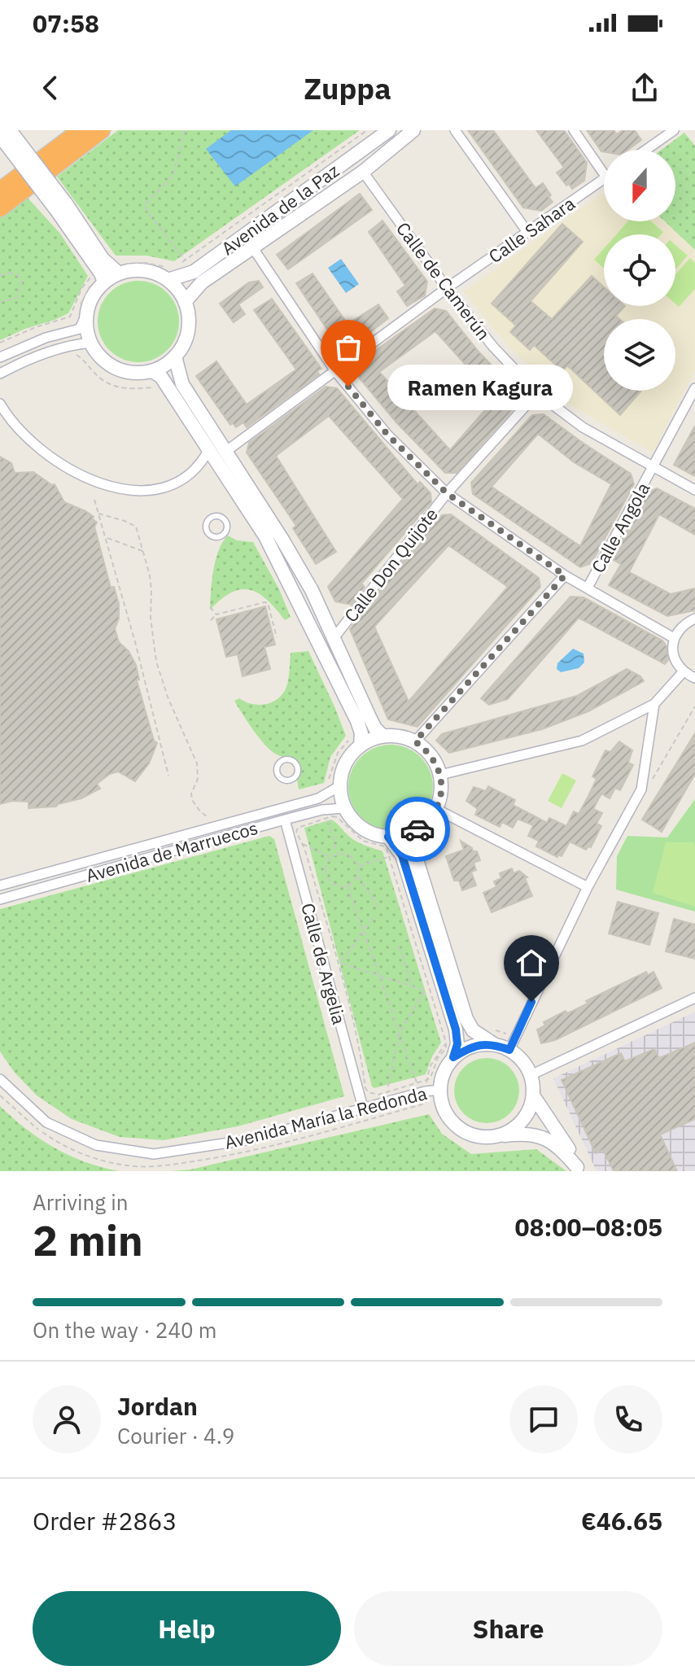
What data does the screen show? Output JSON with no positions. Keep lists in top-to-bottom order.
{
  "streets": {
    "street": [
      "Avenida de la Paz",
      "Calle Sahara",
      "Calle de Camerún",
      "Calle Angola",
      "Calle Don Quijote",
      "Avenida de Marruecos",
      "Calle de Argelia",
      "Avenida María la Redonda"
    ]
  },
  "crossings": [
    ["Calle Sahara", "Calle de Camerún"],
    ["Calle de Camerún", "Calle Angola"],
    ["Calle de Camerún", "Calle Don Quijote"],
    ["Avenida de Marruecos", "Calle de Argelia"],
    ["Calle de Argelia", "Avenida María la Redonda"]
  ],
  "places": ["Ramen Kagura"],
  "north": "bottom",
  "page": {
    "status": "07:58",
    "header": "Zuppa",
    "bubble": "Ramen Kagura",
    "heading": ["2 min", "Arriving in", "08:00–08:05"],
    "panel": [
      "Jordan",
      "Courier · 4.9",
      "Order #2863",
      "€46.65"
    ],
    "bar": "On the way · 240 m",
    "buttons": ["Help", "Share"]
  }
}
